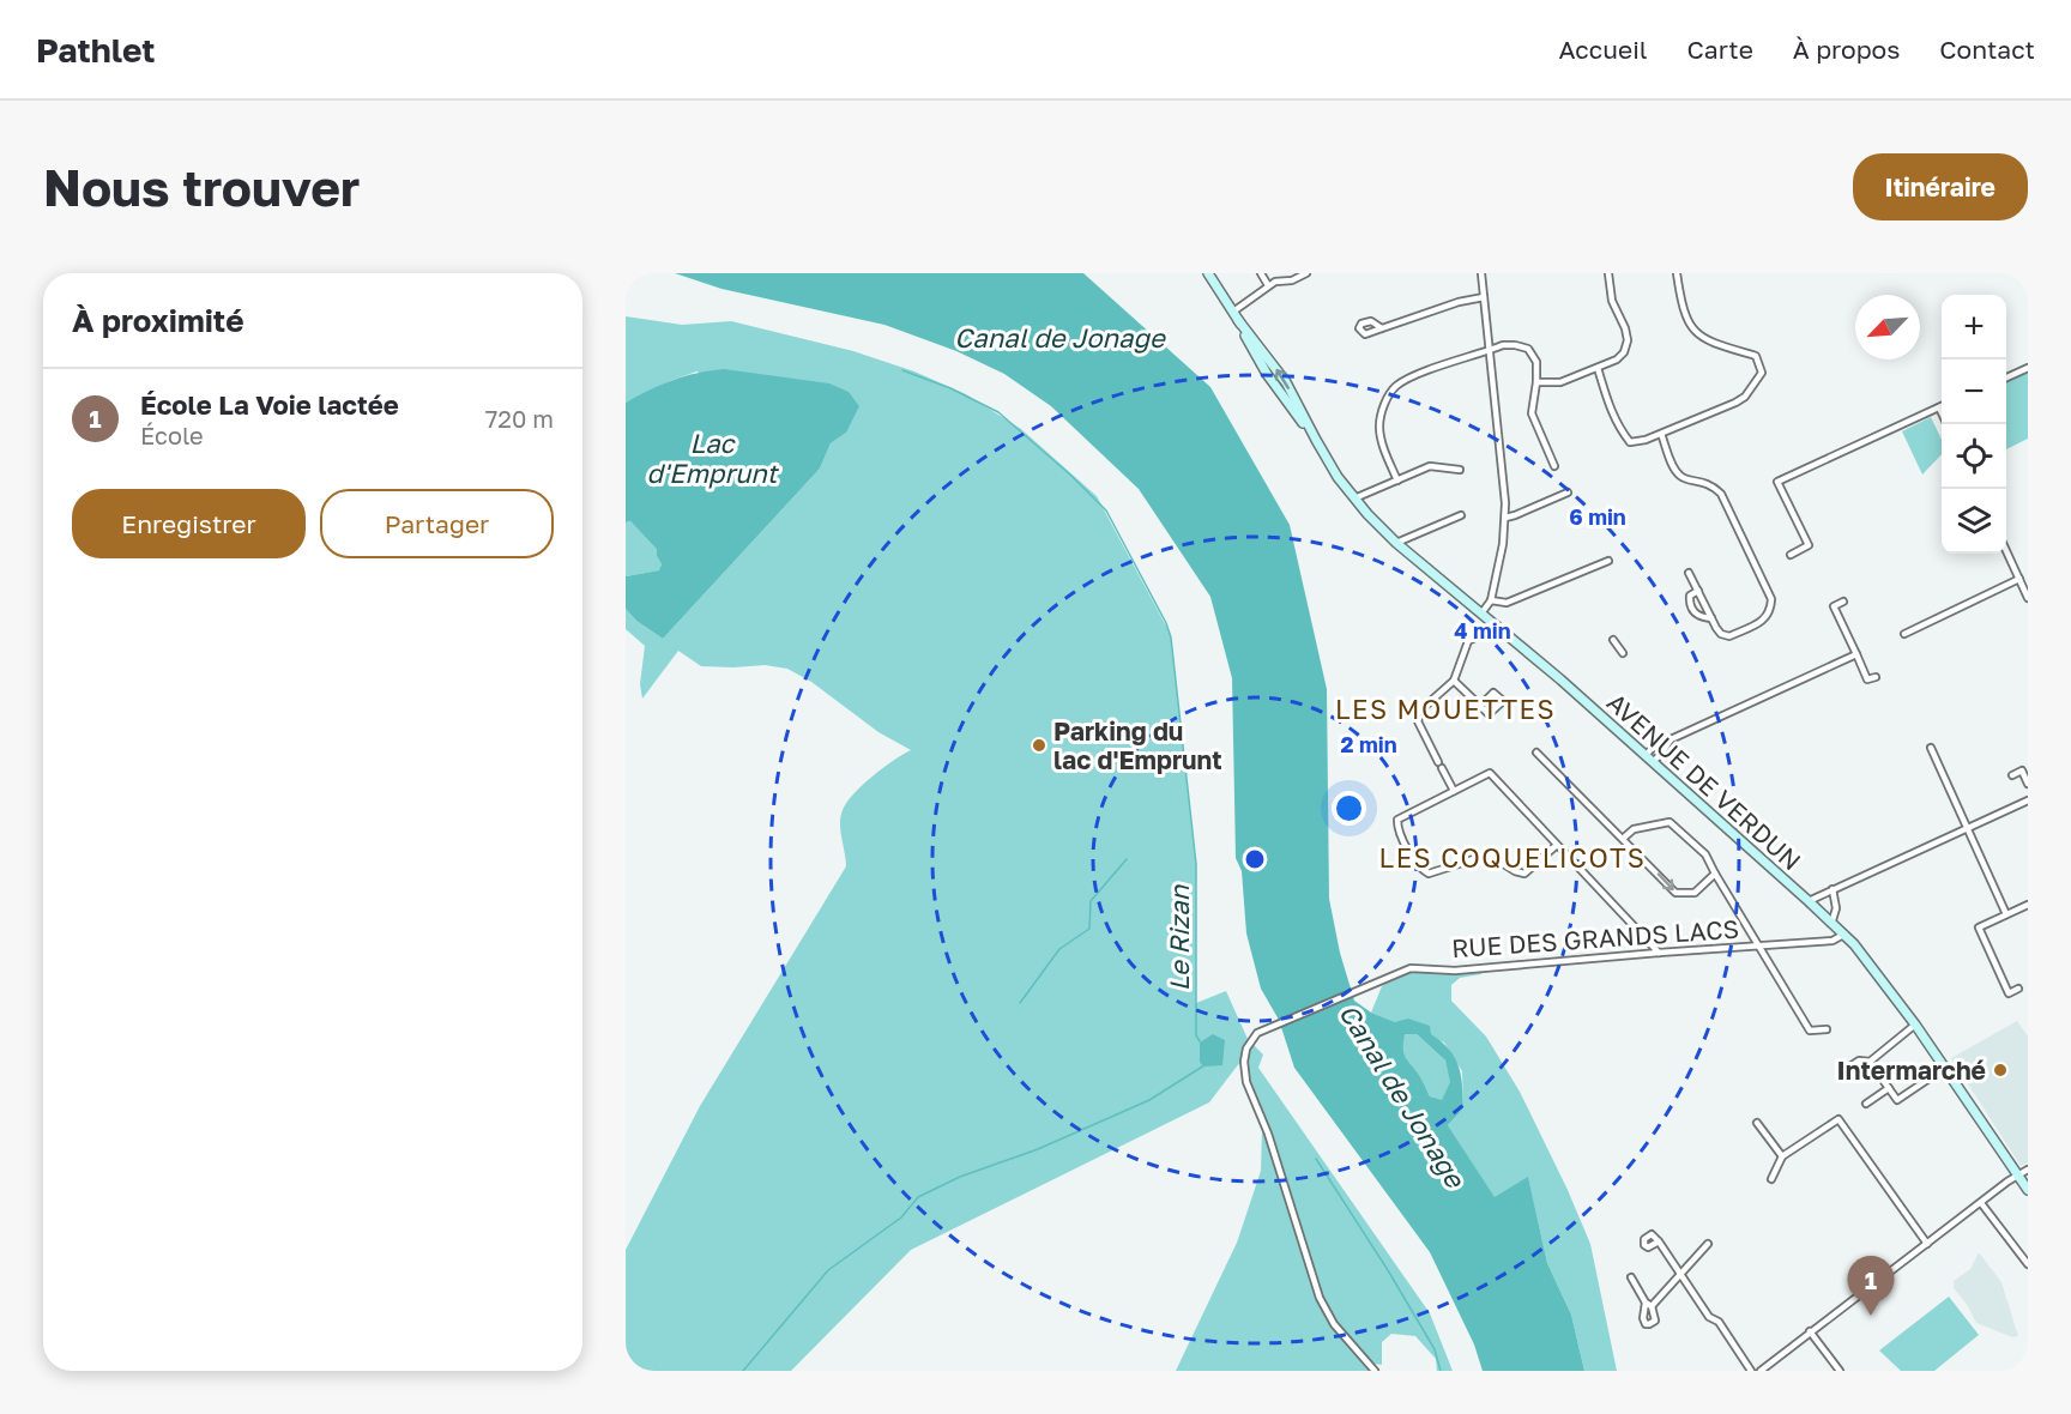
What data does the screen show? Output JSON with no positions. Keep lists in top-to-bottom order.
{
  "streets": {
    "main road": ["AVENUE DE VERDUN"],
    "street": ["RUE DES GRANDS LACS"]
  },
  "crossings": [
    ["AVENUE DE VERDUN", "RUE DES GRANDS LACS"]
  ],
  "districts": ["LES MOUETTES", "LES COQUELICOTS"],
  "water": ["Canal de Jonage", "Lac d'Emprunt", "Le Rizan"],
  "places": ["Parking du lac d'Emprunt", "Intermarché"],
  "north": "bottom left",
  "page": {
    "header": "Pathlet",
    "nav": [
      "Accueil",
      "Carte",
      "À propos",
      "Contact"
    ],
    "buttons": [
      "Itinéraire",
      ["Enregistrer", "Partager"]
    ],
    "title": "Nous trouver",
    "heading": "À proximité",
    "map_buttons": ["+", "−"],
    "list": [
      {
        "mark": "1",
        "name": "École La Voie lactée",
        "note": "École",
        "value": "720 m"
      }
    ],
    "pins": "1"
  },
  "rings": ["6 min", "4 min", "2 min"]
}
